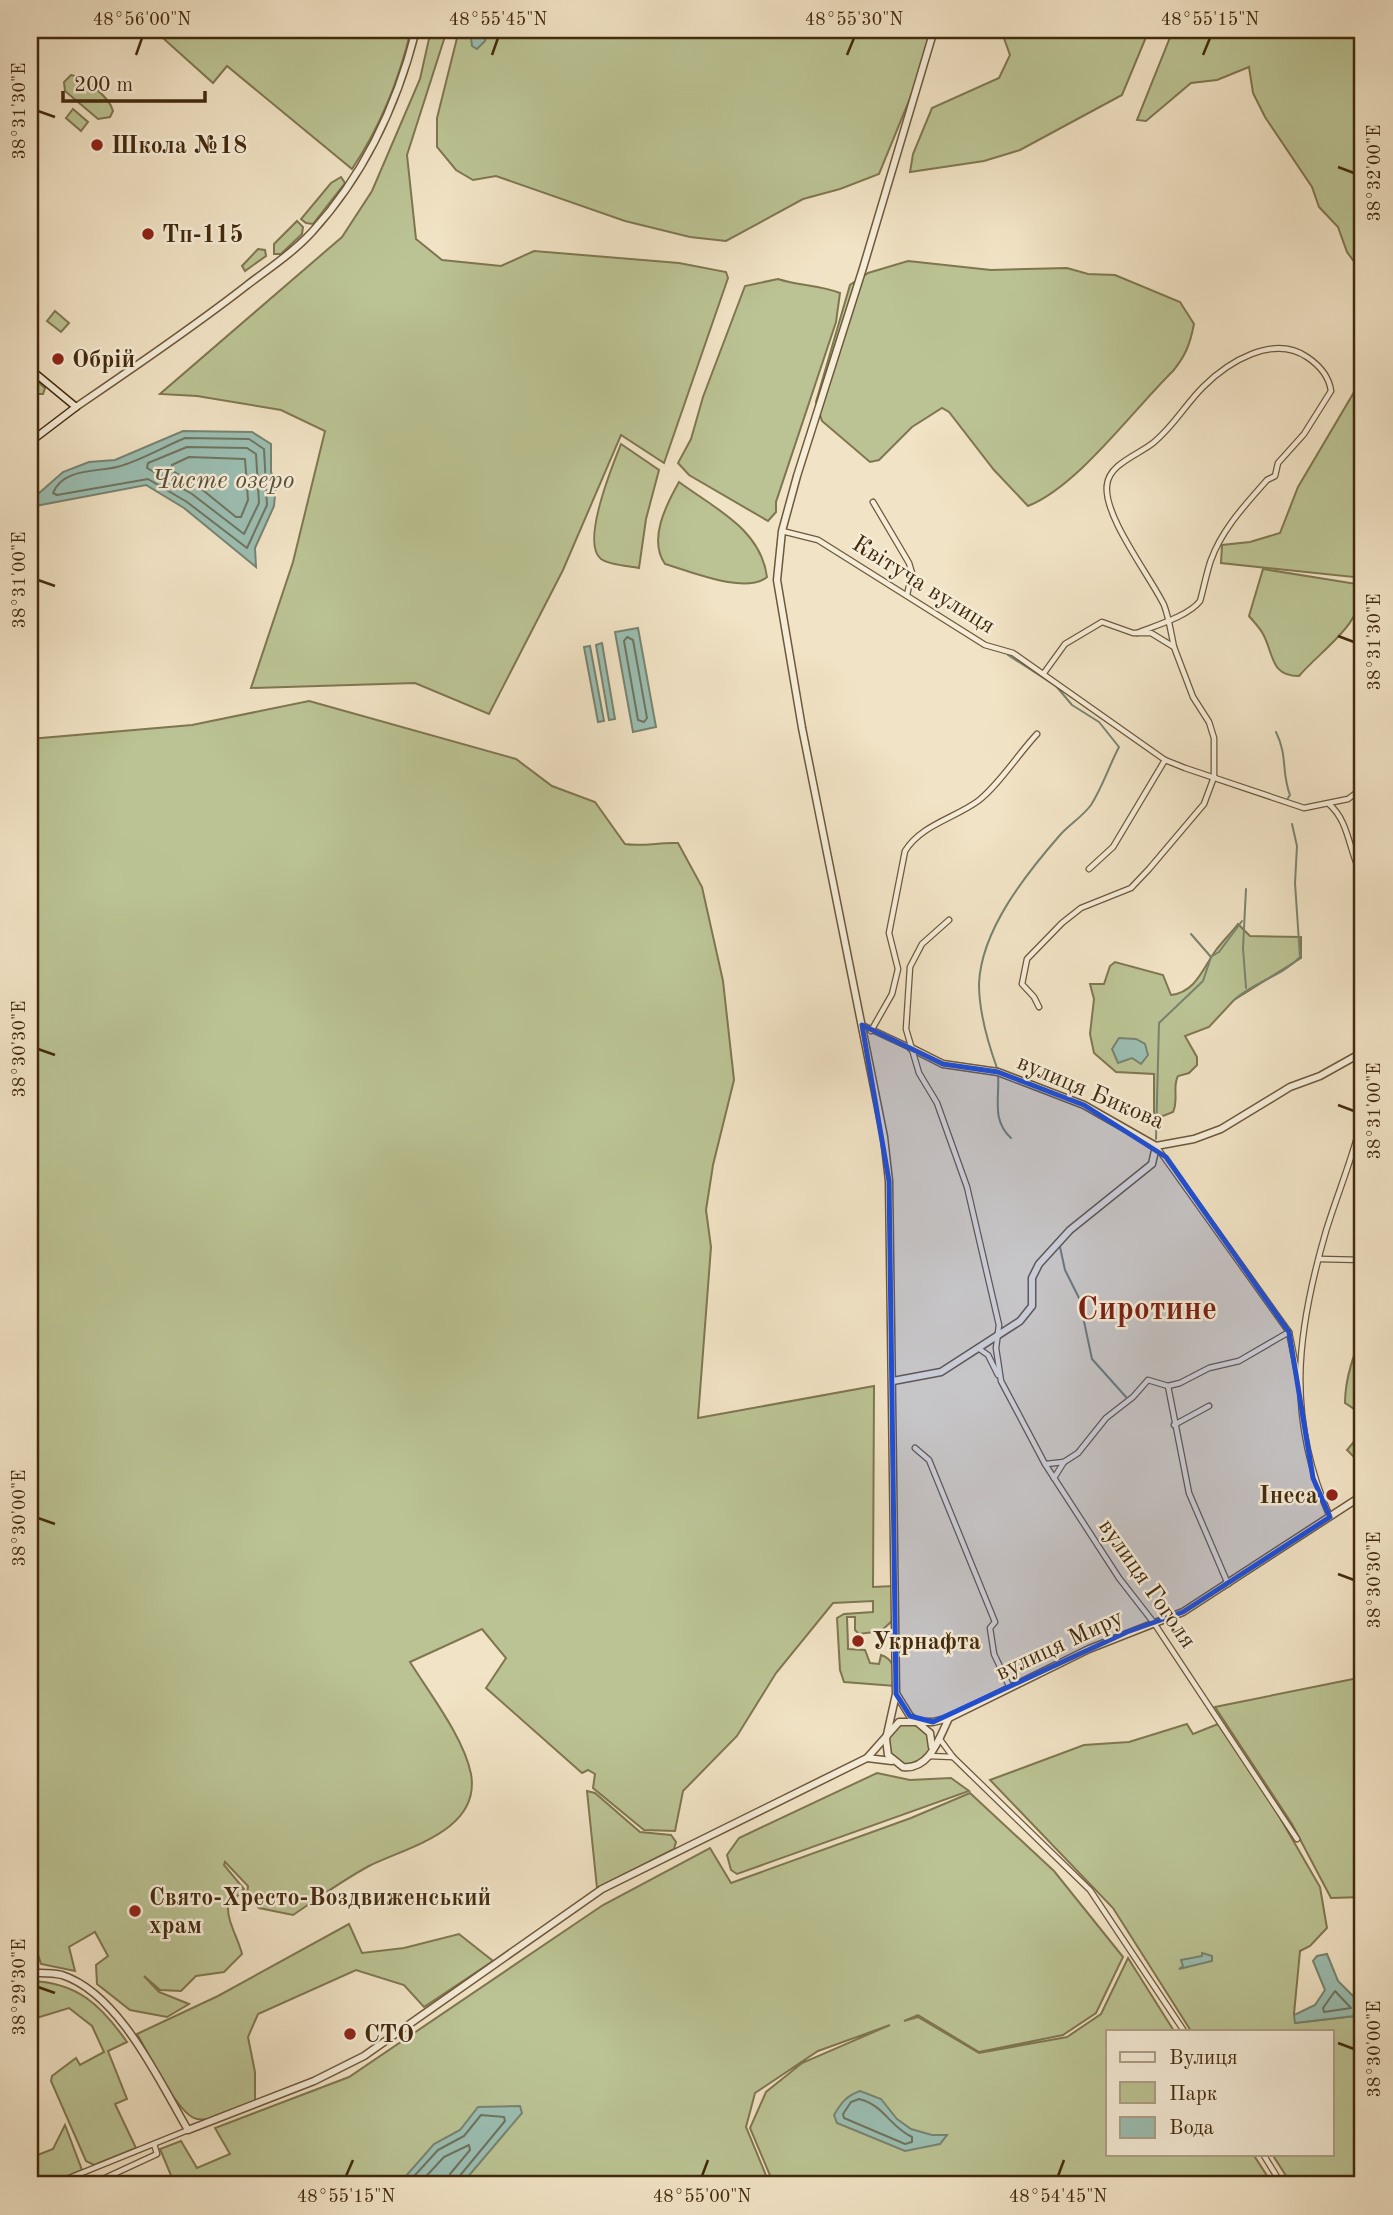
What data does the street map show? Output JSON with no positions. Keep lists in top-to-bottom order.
{
  "streets": {
    "street": [
      "Квітуча вулиця",
      "вулиця Бикова",
      "вулиця Гоголя",
      "вулиця Миру"
    ]
  },
  "crossings": [
    ["вулиця Бикова", "вулиця Гоголя"],
    ["вулиця Гоголя", "вулиця Миру"]
  ],
  "districts": ["Сиротине"],
  "water": ["Чисте озеро"],
  "places": [
    "Школа №18",
    "Тп-115",
    "Обрiй",
    "Інеса",
    "Укрнафта",
    "Свято-Хресто-Воздвиженський храм",
    "СТО"
  ],
  "legend": ["Вулиця", "Парк", "Вода"],
  "scale_bar": "200 m",
  "coordinates": [
    "48°56'00\"N",
    "48°55'45\"N",
    "48°55'30\"N",
    "48°55'15\"N",
    "38°31'30\"E",
    "38°32'00\"E",
    "38°31'00\"E",
    "38°30'30\"E",
    "38°30'00\"E",
    "38°29'30\"E",
    "48°55'00\"N",
    "48°54'45\"N"
  ]
}
